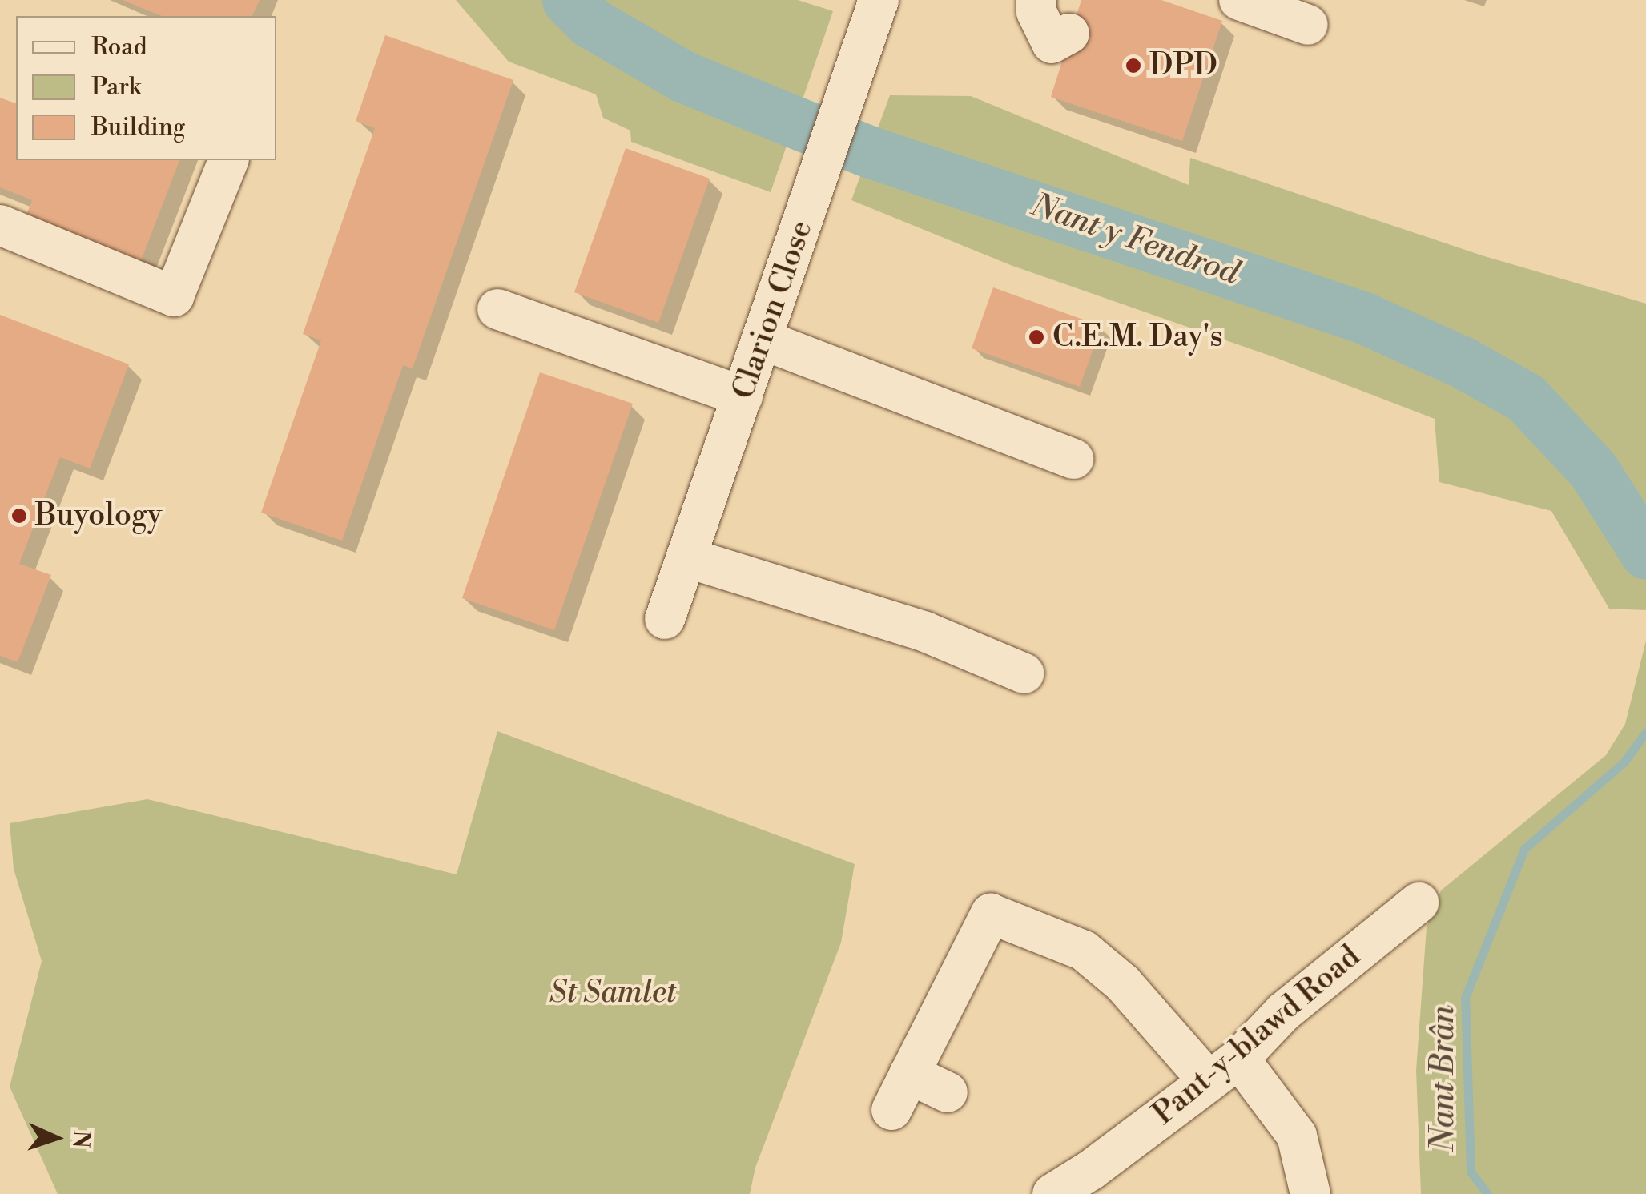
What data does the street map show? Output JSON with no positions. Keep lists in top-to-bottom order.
{
  "streets": {
    "street": ["Clarion Close", "Pant-y-blawd Road"]
  },
  "water": ["Nant y Fendrod", "Nant Brân"],
  "parks": ["St Samlet"],
  "places": ["DPD", "C.E.M. Day's", "Buyology"],
  "legend": ["Road", "Park", "Building"],
  "north": "right"
}
